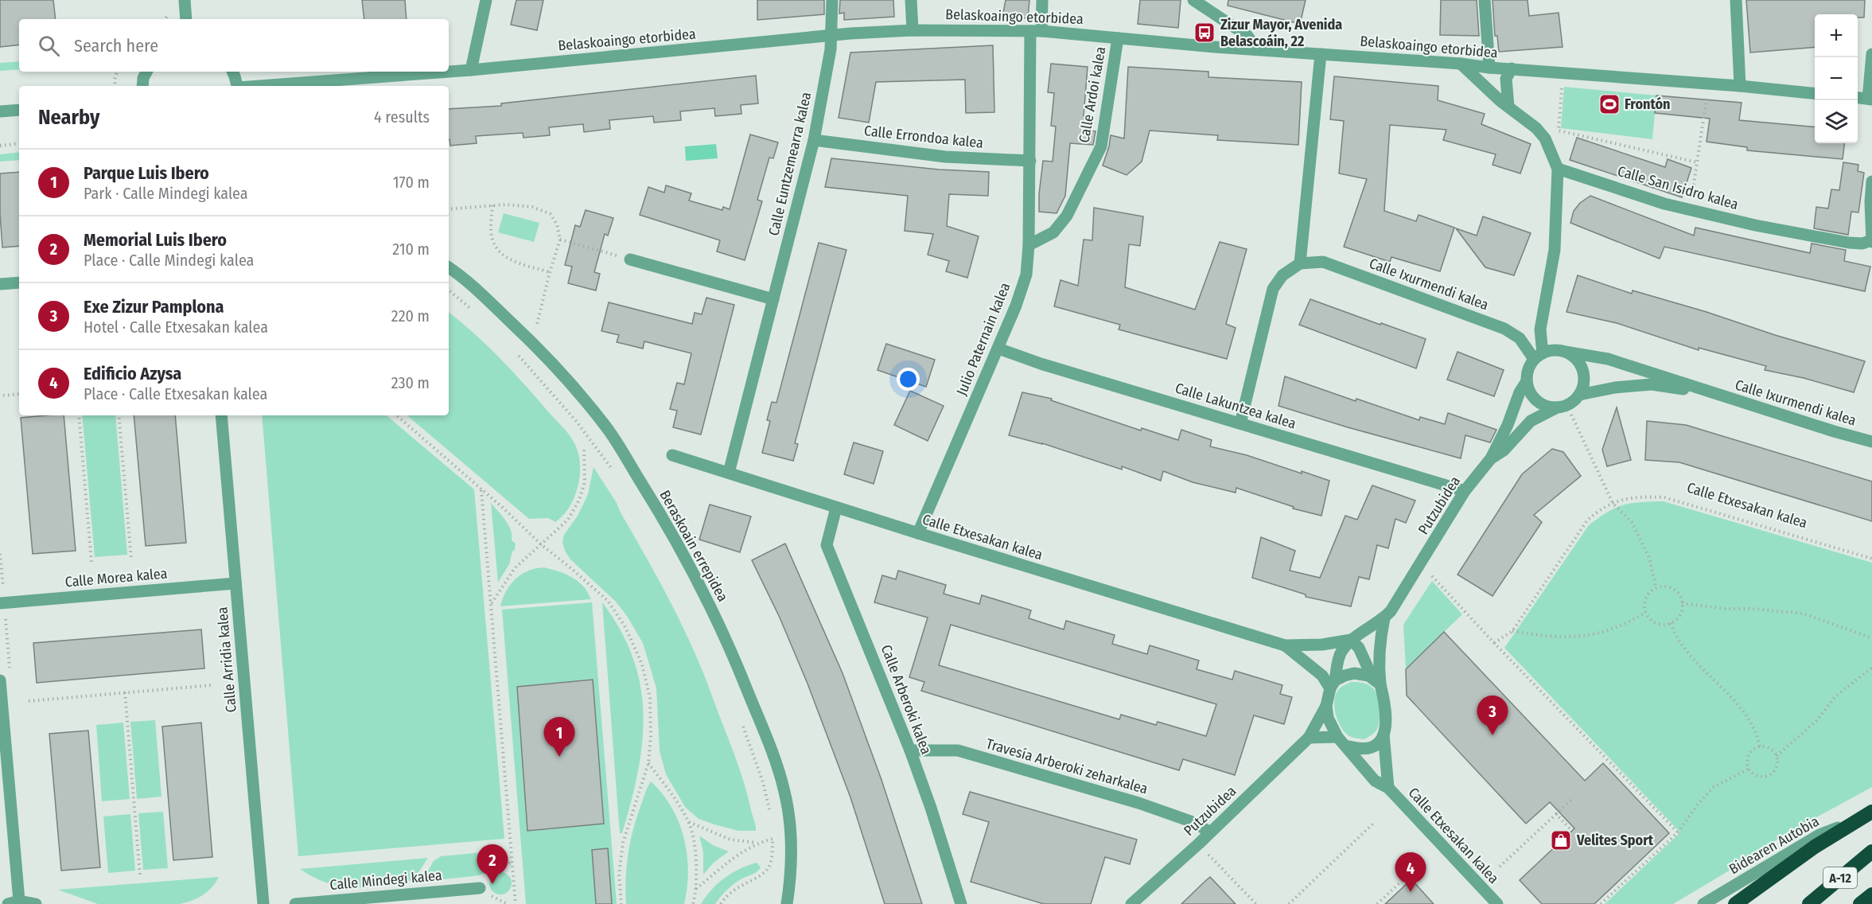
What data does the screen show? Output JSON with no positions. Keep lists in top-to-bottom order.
{
  "streets": {
    "highway": ["A-12"],
    "street": [
      "Belaskoaingo etorbidea",
      "Calle Ardoi kalea",
      "Calle Errondoa kalea",
      "Calle Euntzemearra kalea",
      "Calle San Isidro kalea",
      "Calle Ixurmendi kalea",
      "Julio Paternain kalea",
      "Calle Lakuntzea kalea",
      "Putzubidea",
      "Calle Etxesakan kalea",
      "Beraskoain errepidea",
      "Calle Morea kalea",
      "Calle Arridia kalea",
      "Calle Arberoki kalea",
      "Travesía Arberoki zeharkalea",
      "Bidearen Autobia",
      "Calle Mindegi kalea"
    ]
  },
  "crossings": [
    ["Belaskoaingo etorbidea", "Calle Ardoi kalea"],
    ["Belaskoaingo etorbidea", "Calle Euntzemearra kalea"],
    ["Belaskoaingo etorbidea", "Julio Paternain kalea"],
    ["Calle Ardoi kalea", "Julio Paternain kalea"],
    ["Calle Errondoa kalea", "Calle Euntzemearra kalea"],
    ["Calle Errondoa kalea", "Julio Paternain kalea"],
    ["Calle Euntzemearra kalea", "Calle Etxesakan kalea"],
    ["Calle Ixurmendi kalea", "Putzubidea"],
    ["Julio Paternain kalea", "Calle Lakuntzea kalea"],
    ["Julio Paternain kalea", "Calle Etxesakan kalea"],
    ["Calle Lakuntzea kalea", "Putzubidea"],
    ["Putzubidea", "Calle Etxesakan kalea"],
    ["Putzubidea", "Travesía Arberoki zeharkalea"],
    ["Calle Etxesakan kalea", "Calle Arberoki kalea"],
    ["Calle Morea kalea", "Calle Arridia kalea"],
    ["Calle Arberoki kalea", "Travesía Arberoki zeharkalea"]
  ],
  "places": {
    "bus stop": ["Zizur Mayor, Avenida Belascoáin, 22"],
    "sports": ["Frontón"],
    "shop": ["Velites Sport"]
  },
  "page": {
    "map_buttons": ["+", "−"],
    "search": "Search here",
    "heading": ["Nearby", "4 results"],
    "list": [
      {
        "mark": "1",
        "name": "Parque Luis Ibero",
        "note": "Park · Calle Mindegi kalea",
        "value": "170 m"
      },
      {
        "mark": "2",
        "name": "Memorial Luis Ibero",
        "note": "Place · Calle Mindegi kalea",
        "value": "210 m"
      },
      {
        "mark": "3",
        "name": "Exe Zizur Pamplona",
        "note": "Hotel · Calle Etxesakan kalea",
        "value": "220 m"
      },
      {
        "mark": "4",
        "name": "Edificio Azysa",
        "note": "Place · Calle Etxesakan kalea",
        "value": "230 m"
      }
    ],
    "pins": [
      "3",
      "1",
      "2",
      "4"
    ]
  }
}
